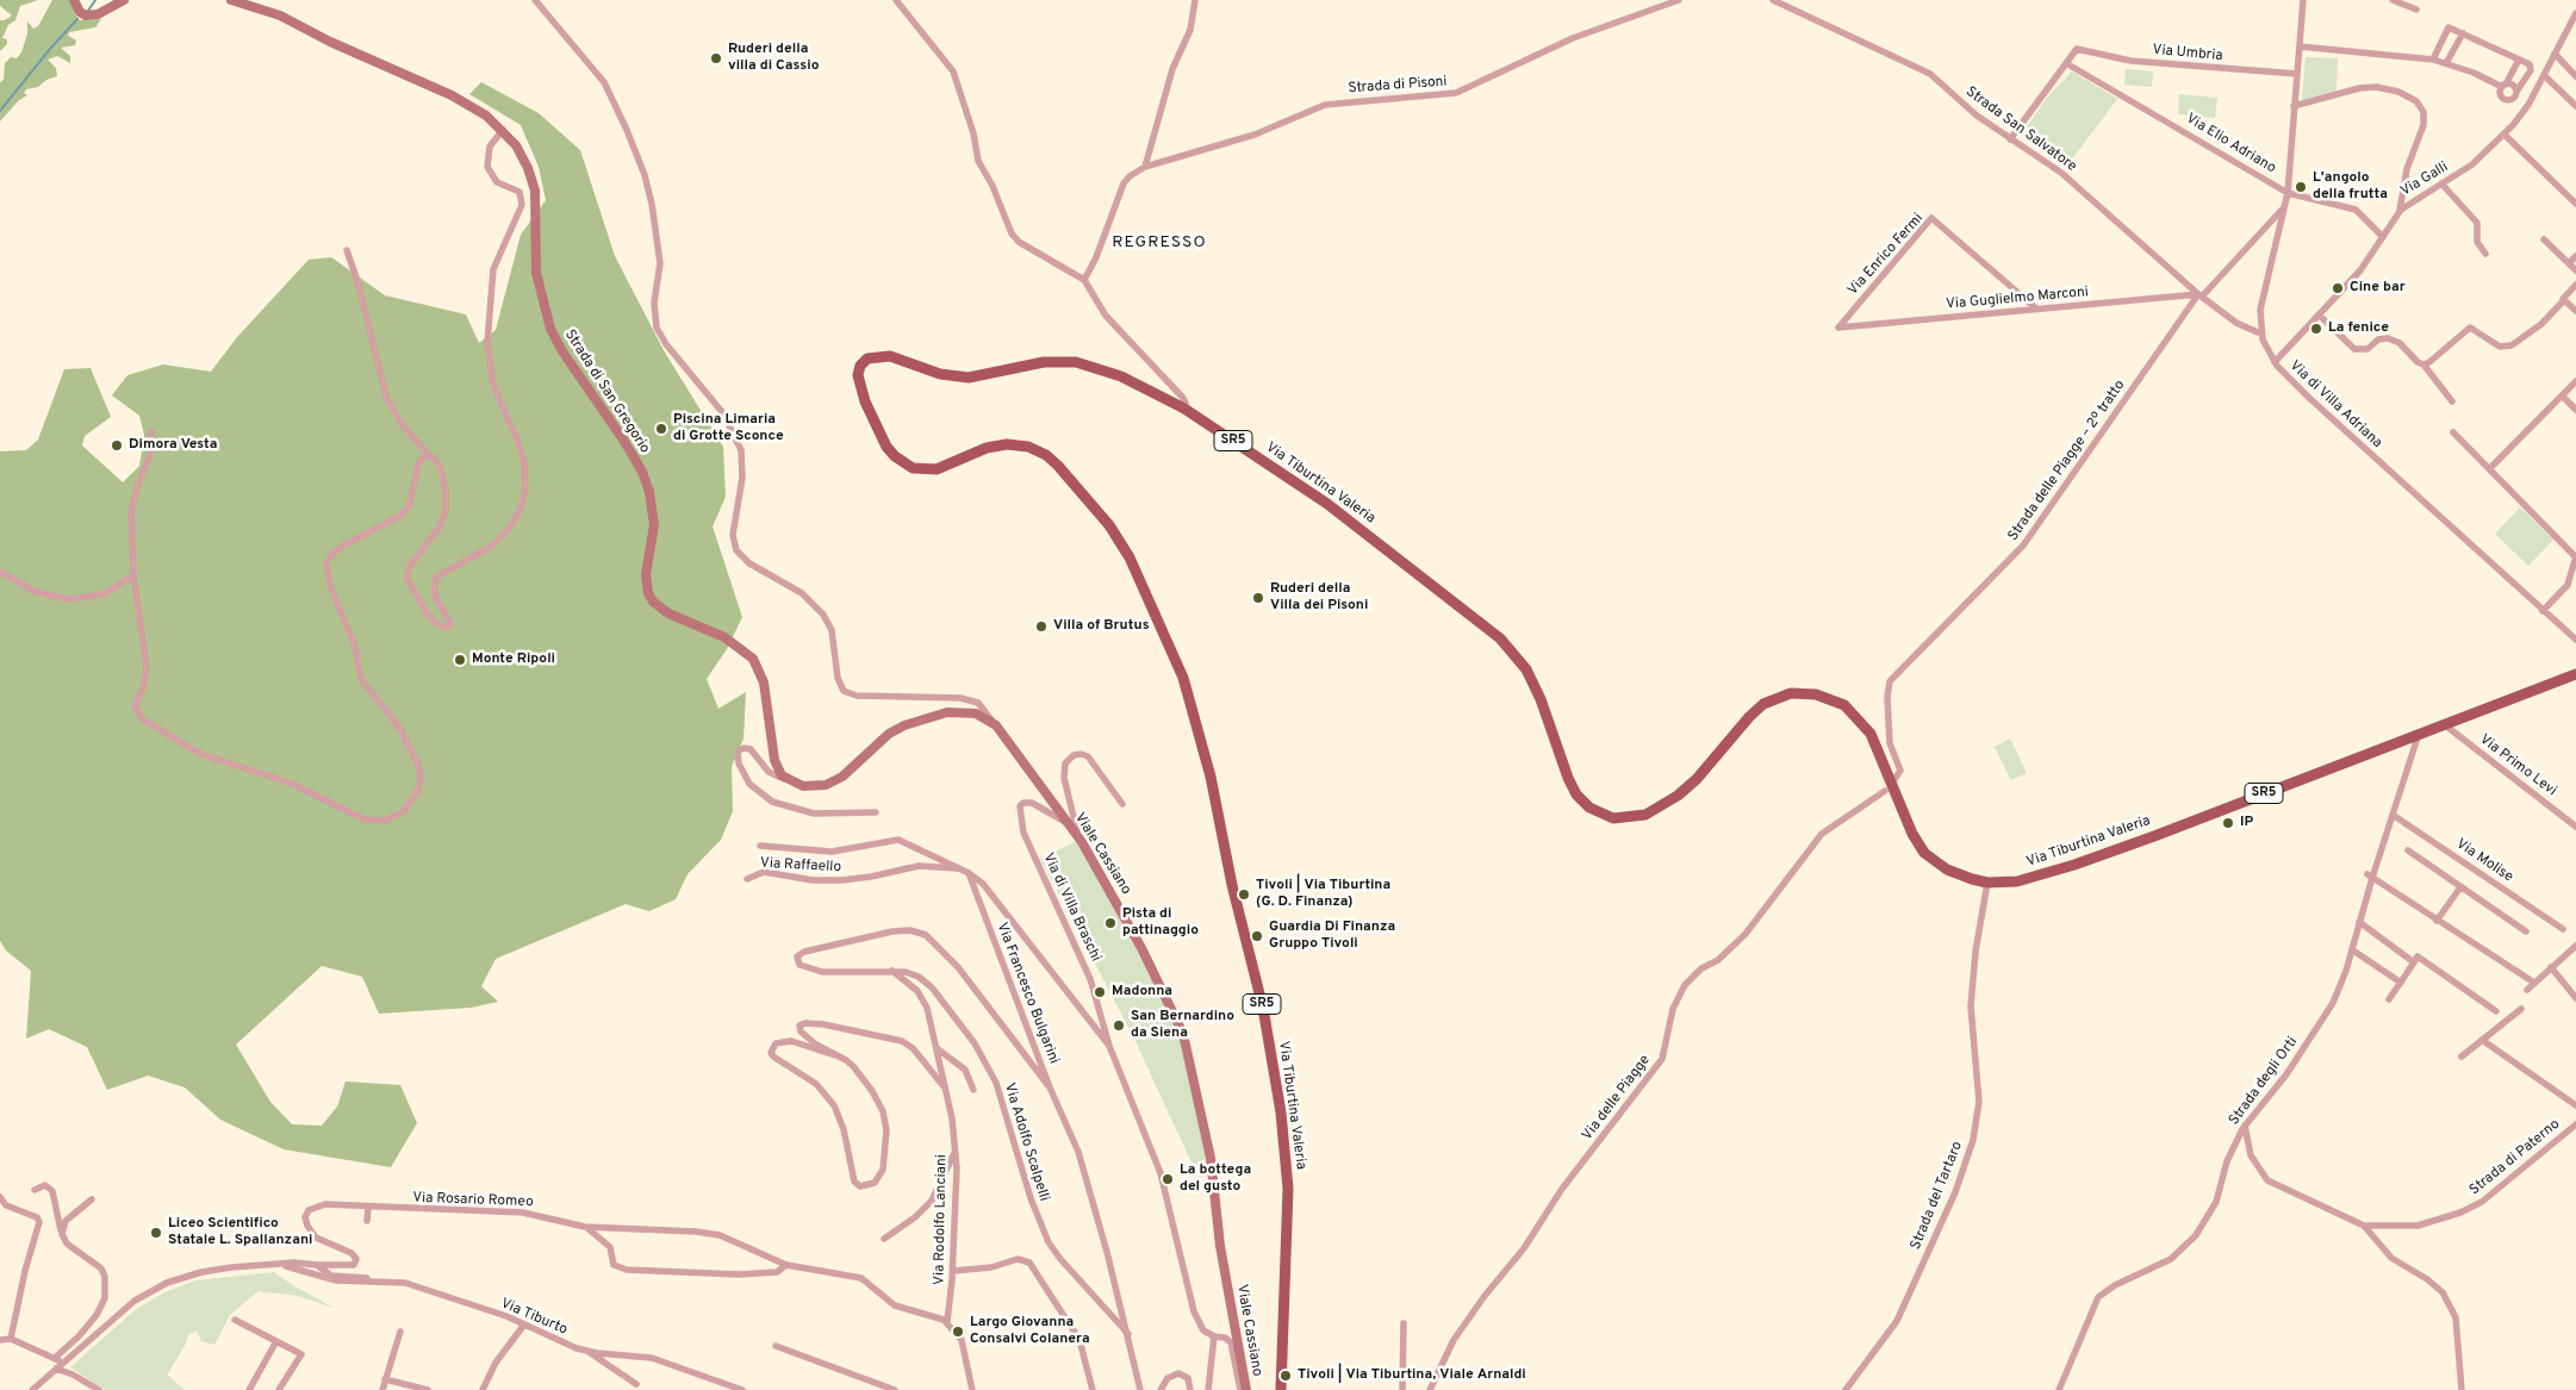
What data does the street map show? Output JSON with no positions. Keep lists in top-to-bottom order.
{
  "streets": {
    "main road": ["SR5", "Via Tiburtina Valeria"],
    "street": [
      "Via Umbria",
      "Strada di Pisoni",
      "Strada San Salvatore",
      "Via Elio Adriano",
      "Via Galli",
      "Via Enrico Fermi",
      "Via Guglielmo Marconi",
      "Strada di San Gregorio",
      "Via di Villa Adriana",
      "Strada delle Piagge – 2º tratto",
      "Via Primo Levi",
      "Viale Cassiano",
      "Via Molise",
      "Via Raffaello",
      "Via di Villa Braschi",
      "Via Francesco Bulgarini",
      "Strada degli Orti",
      "Via delle Piagge",
      "Via Adolfo Scalpelli",
      "Strada di Paterno",
      "Strada del Tartaro",
      "Via Rosario Romeo",
      "Via Rodolfo Lanciani",
      "Via Tiburto"
    ]
  },
  "crossings": [
    ["Via Umbria", "Via Elio Adriano"],
    ["Via Umbria", "Via di Villa Adriana"],
    ["Strada San Salvatore", "Via Guglielmo Marconi"],
    ["Strada San Salvatore", "Via di Villa Adriana"],
    ["Strada San Salvatore", "Strada delle Piagge – 2º tratto"],
    ["Via Elio Adriano", "Via Galli"],
    ["Via Elio Adriano", "Via di Villa Adriana"],
    ["Via Galli", "Via di Villa Adriana"],
    ["Via Enrico Fermi", "Via Guglielmo Marconi"],
    ["Via Guglielmo Marconi", "Strada delle Piagge – 2º tratto"],
    ["Strada di San Gregorio", "Viale Cassiano"],
    ["Strada delle Piagge – 2º tratto", "Via Tiburtina Valeria"],
    ["Strada delle Piagge – 2º tratto", "Via delle Piagge"],
    ["Via Tiburtina Valeria", "Via Primo Levi"],
    ["Via Tiburtina Valeria", "Strada degli Orti"],
    ["Via Tiburtina Valeria", "Via delle Piagge"],
    ["Via Tiburtina Valeria", "Strada del Tartaro"],
    ["Viale Cassiano", "Via di Villa Braschi"],
    ["Via Molise", "Strada degli Orti"],
    ["Via di Villa Braschi", "Via Francesco Bulgarini"],
    ["Via Francesco Bulgarini", "Via Adolfo Scalpelli"],
    ["Via Adolfo Scalpelli", "Via Rodolfo Lanciani"]
  ],
  "districts": ["REGRESSO"],
  "places": [
    "Ruderi della villa di Cassio",
    "L'angolo della frutta",
    "Cine bar",
    "La fenice",
    "Piscina Limaria di Grotte Sconce",
    "Dimora Vesta",
    "Ruderi della Villa dei Pisoni",
    "Villa of Brutus",
    "Monte Ripoli",
    "IP",
    "Tivoli | Via Tiburtina (G. D. Finanza)",
    "Pista di pattinaggio",
    "Guardia Di Finanza Gruppo Tivoli",
    "Madonna",
    "San Bernardino da Siena",
    "La bottega del gusto",
    "Liceo Scientifico Statale L. Spallanzani",
    "Largo Giovanna Consalvi Colanera",
    "Tivoli | Via Tiburtina, Viale Arnaldi"
  ]
}
